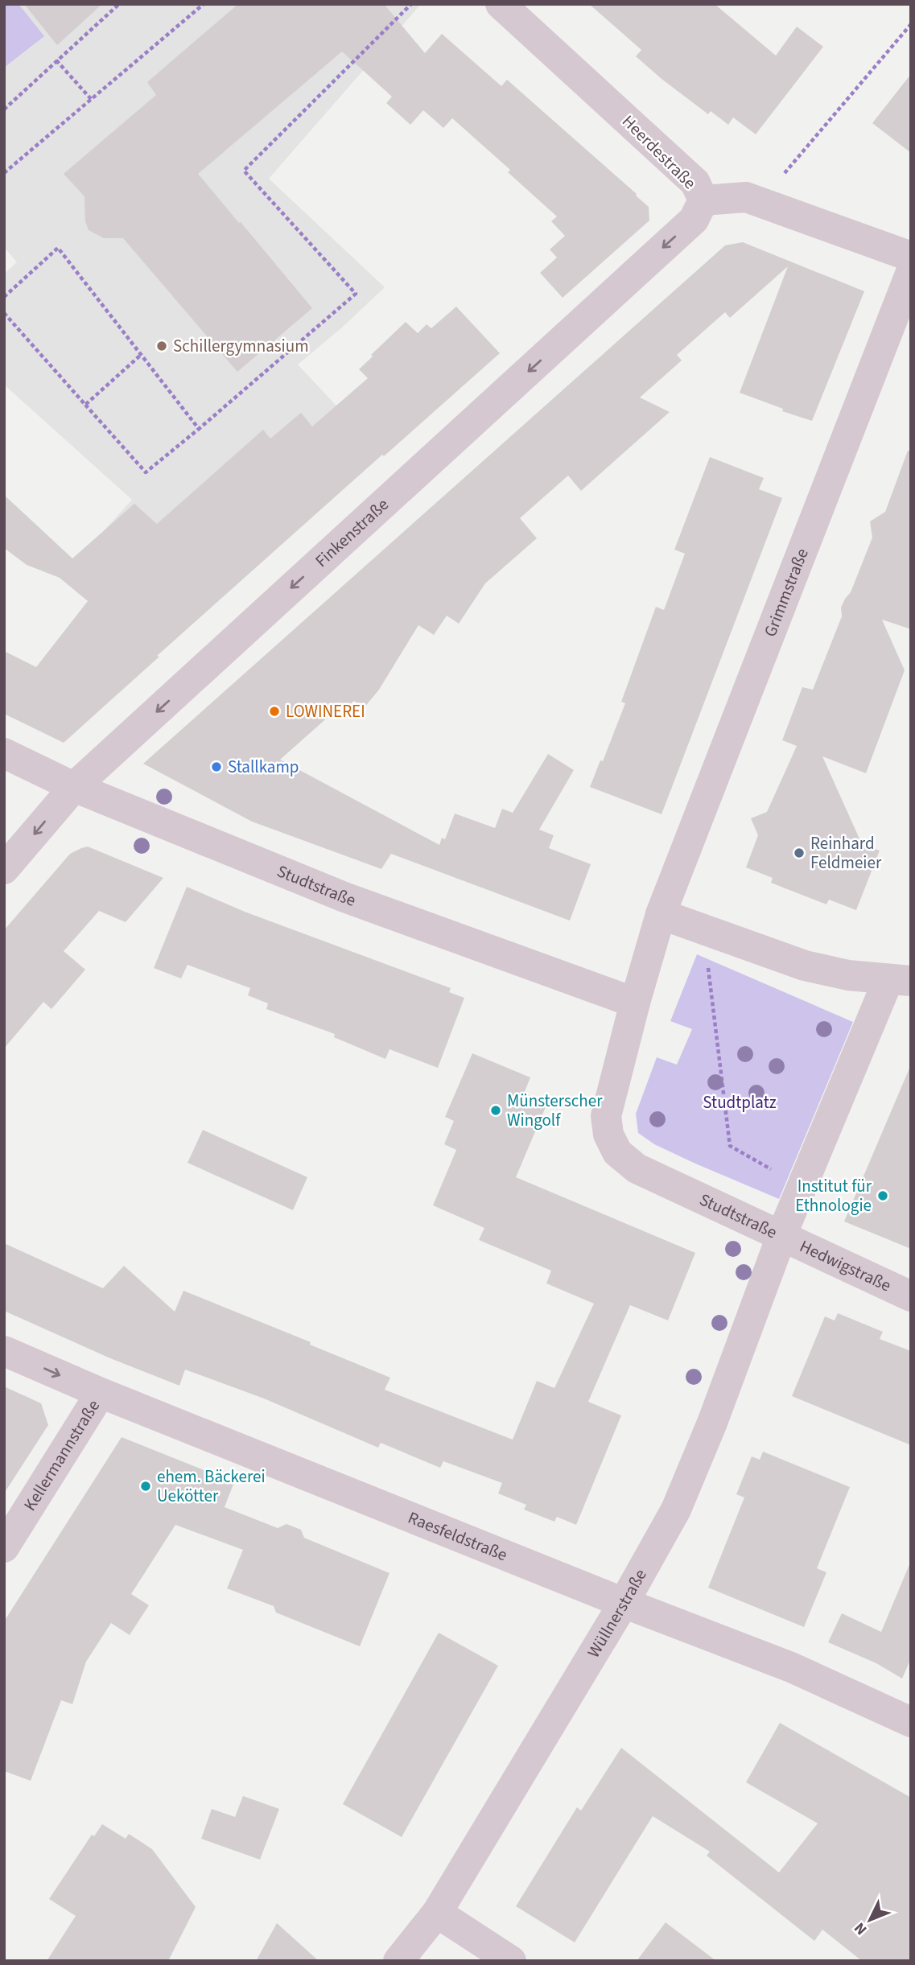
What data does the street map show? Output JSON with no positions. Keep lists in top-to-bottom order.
{
  "streets": {
    "street": [
      "Heerdestraße",
      "Finkenstraße",
      "Grimmstraße",
      "Studtstraße",
      "Hedwigstraße",
      "Kellermannstraße",
      "Raesfeldstraße",
      "Wüllnerstraße"
    ]
  },
  "crossings": [
    ["Heerdestraße", "Finkenstraße"],
    ["Finkenstraße", "Studtstraße"],
    ["Grimmstraße", "Studtstraße"],
    ["Studtstraße", "Hedwigstraße"],
    ["Studtstraße", "Wüllnerstraße"],
    ["Hedwigstraße", "Wüllnerstraße"],
    ["Kellermannstraße", "Raesfeldstraße"],
    ["Raesfeldstraße", "Wüllnerstraße"]
  ],
  "one_way": ["Finkenstraße"],
  "parks": ["Studtplatz"],
  "places": [
    "Schillergymnasium",
    "LOWINEREI",
    "Stallkamp",
    "Reinhard Feldmeier",
    "Münsterscher Wingolf",
    "Institut für Ethnologie",
    "ehem. Bäckerei Uekötter"
  ],
  "north": "bottom left"
}
